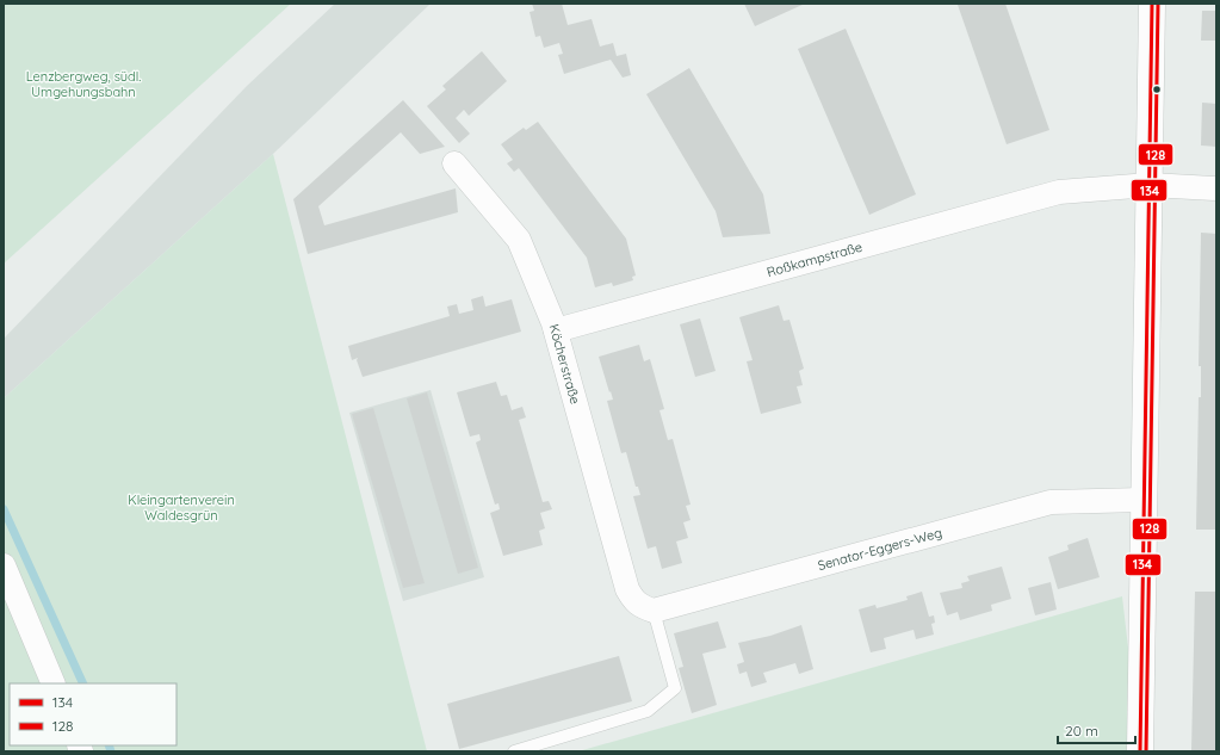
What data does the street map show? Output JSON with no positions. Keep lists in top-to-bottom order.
{
  "streets": {
    "street": ["Roßkampstraße", "Köcherstraße", "Senator-Eggers-Weg"]
  },
  "crossings": [
    ["Roßkampstraße", "Köcherstraße"],
    ["Köcherstraße", "Senator-Eggers-Weg"]
  ],
  "parks": ["Lenzbergweg, südl. Umgehungsbahn", "Kleingartenverein Waldesgrün"],
  "lines": ["transit line 134", "transit line 128"],
  "legend": ["134", "128"],
  "scale_bar": "20 m"
}
